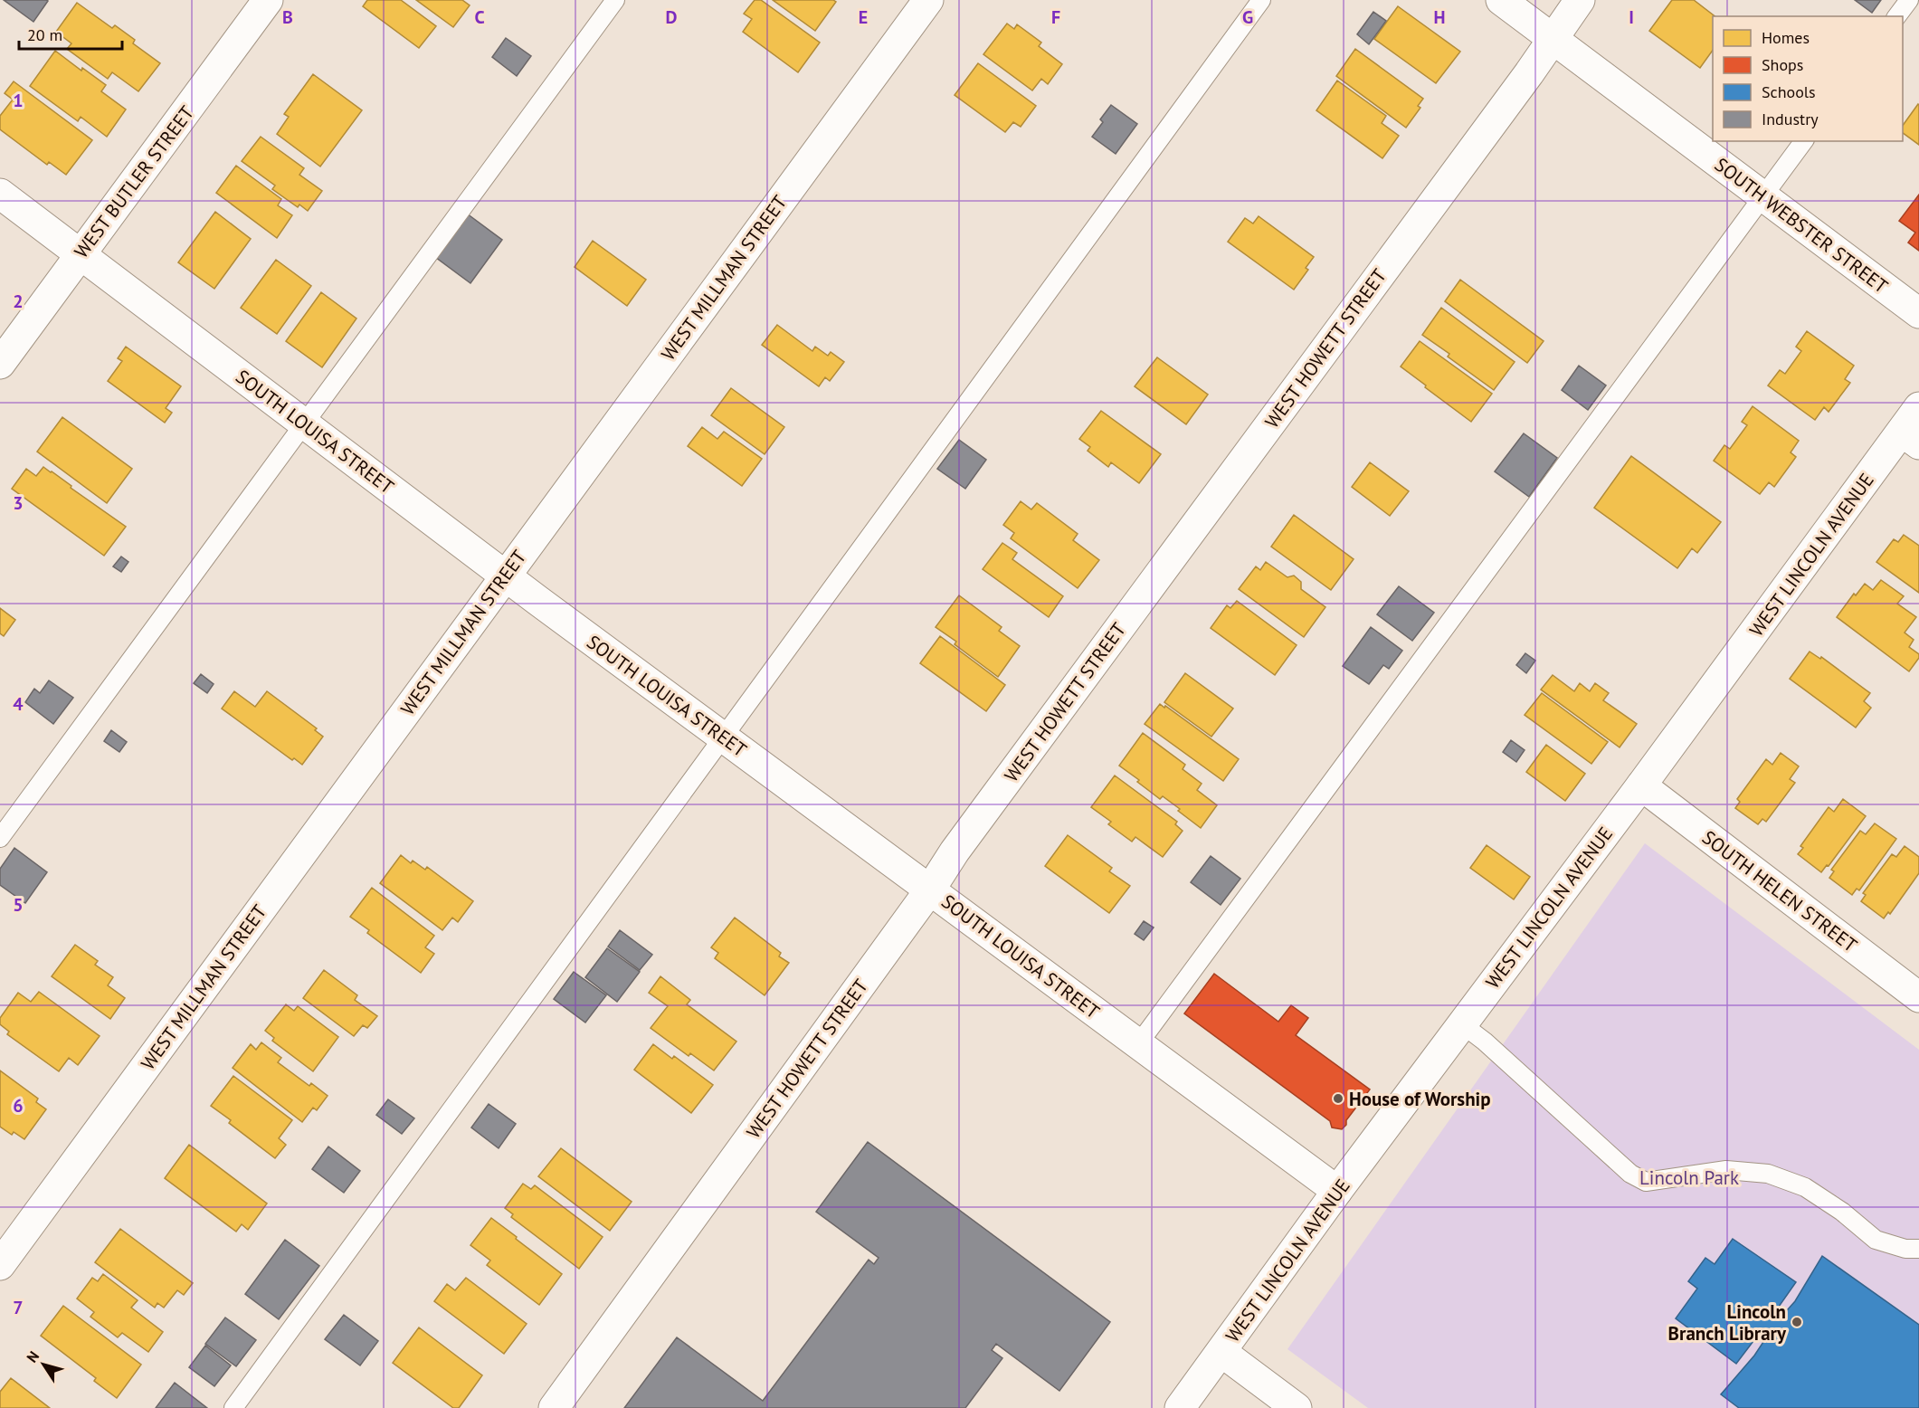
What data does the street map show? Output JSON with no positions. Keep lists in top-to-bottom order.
{
  "streets": {
    "street": [
      "WEST BUTLER STREET",
      "SOUTH WEBSTER STREET",
      "WEST MILLMAN STREET",
      "WEST HOWETT STREET",
      "SOUTH LOUISA STREET",
      "WEST LINCOLN AVENUE",
      "SOUTH HELEN STREET"
    ]
  },
  "crossings": [
    ["WEST BUTLER STREET", "SOUTH LOUISA STREET"],
    ["SOUTH WEBSTER STREET", "WEST HOWETT STREET"],
    ["WEST MILLMAN STREET", "SOUTH LOUISA STREET"],
    ["WEST HOWETT STREET", "SOUTH LOUISA STREET"],
    ["SOUTH LOUISA STREET", "WEST LINCOLN AVENUE"],
    ["WEST LINCOLN AVENUE", "SOUTH HELEN STREET"]
  ],
  "parks": ["Lincoln Park"],
  "places": ["House of Worship", "Lincoln Branch Library"],
  "legend": [
    "Homes",
    "Shops",
    "Schools",
    "Industry"
  ],
  "scale_bar": "20 m",
  "north": "top left",
  "grid": {
    "columns": [
      "B",
      "C",
      "D",
      "E",
      "F",
      "G",
      "H",
      "I"
    ],
    "rows": [
      "1",
      "2",
      "3",
      "4",
      "5",
      "6",
      "7"
    ]
  }
}
